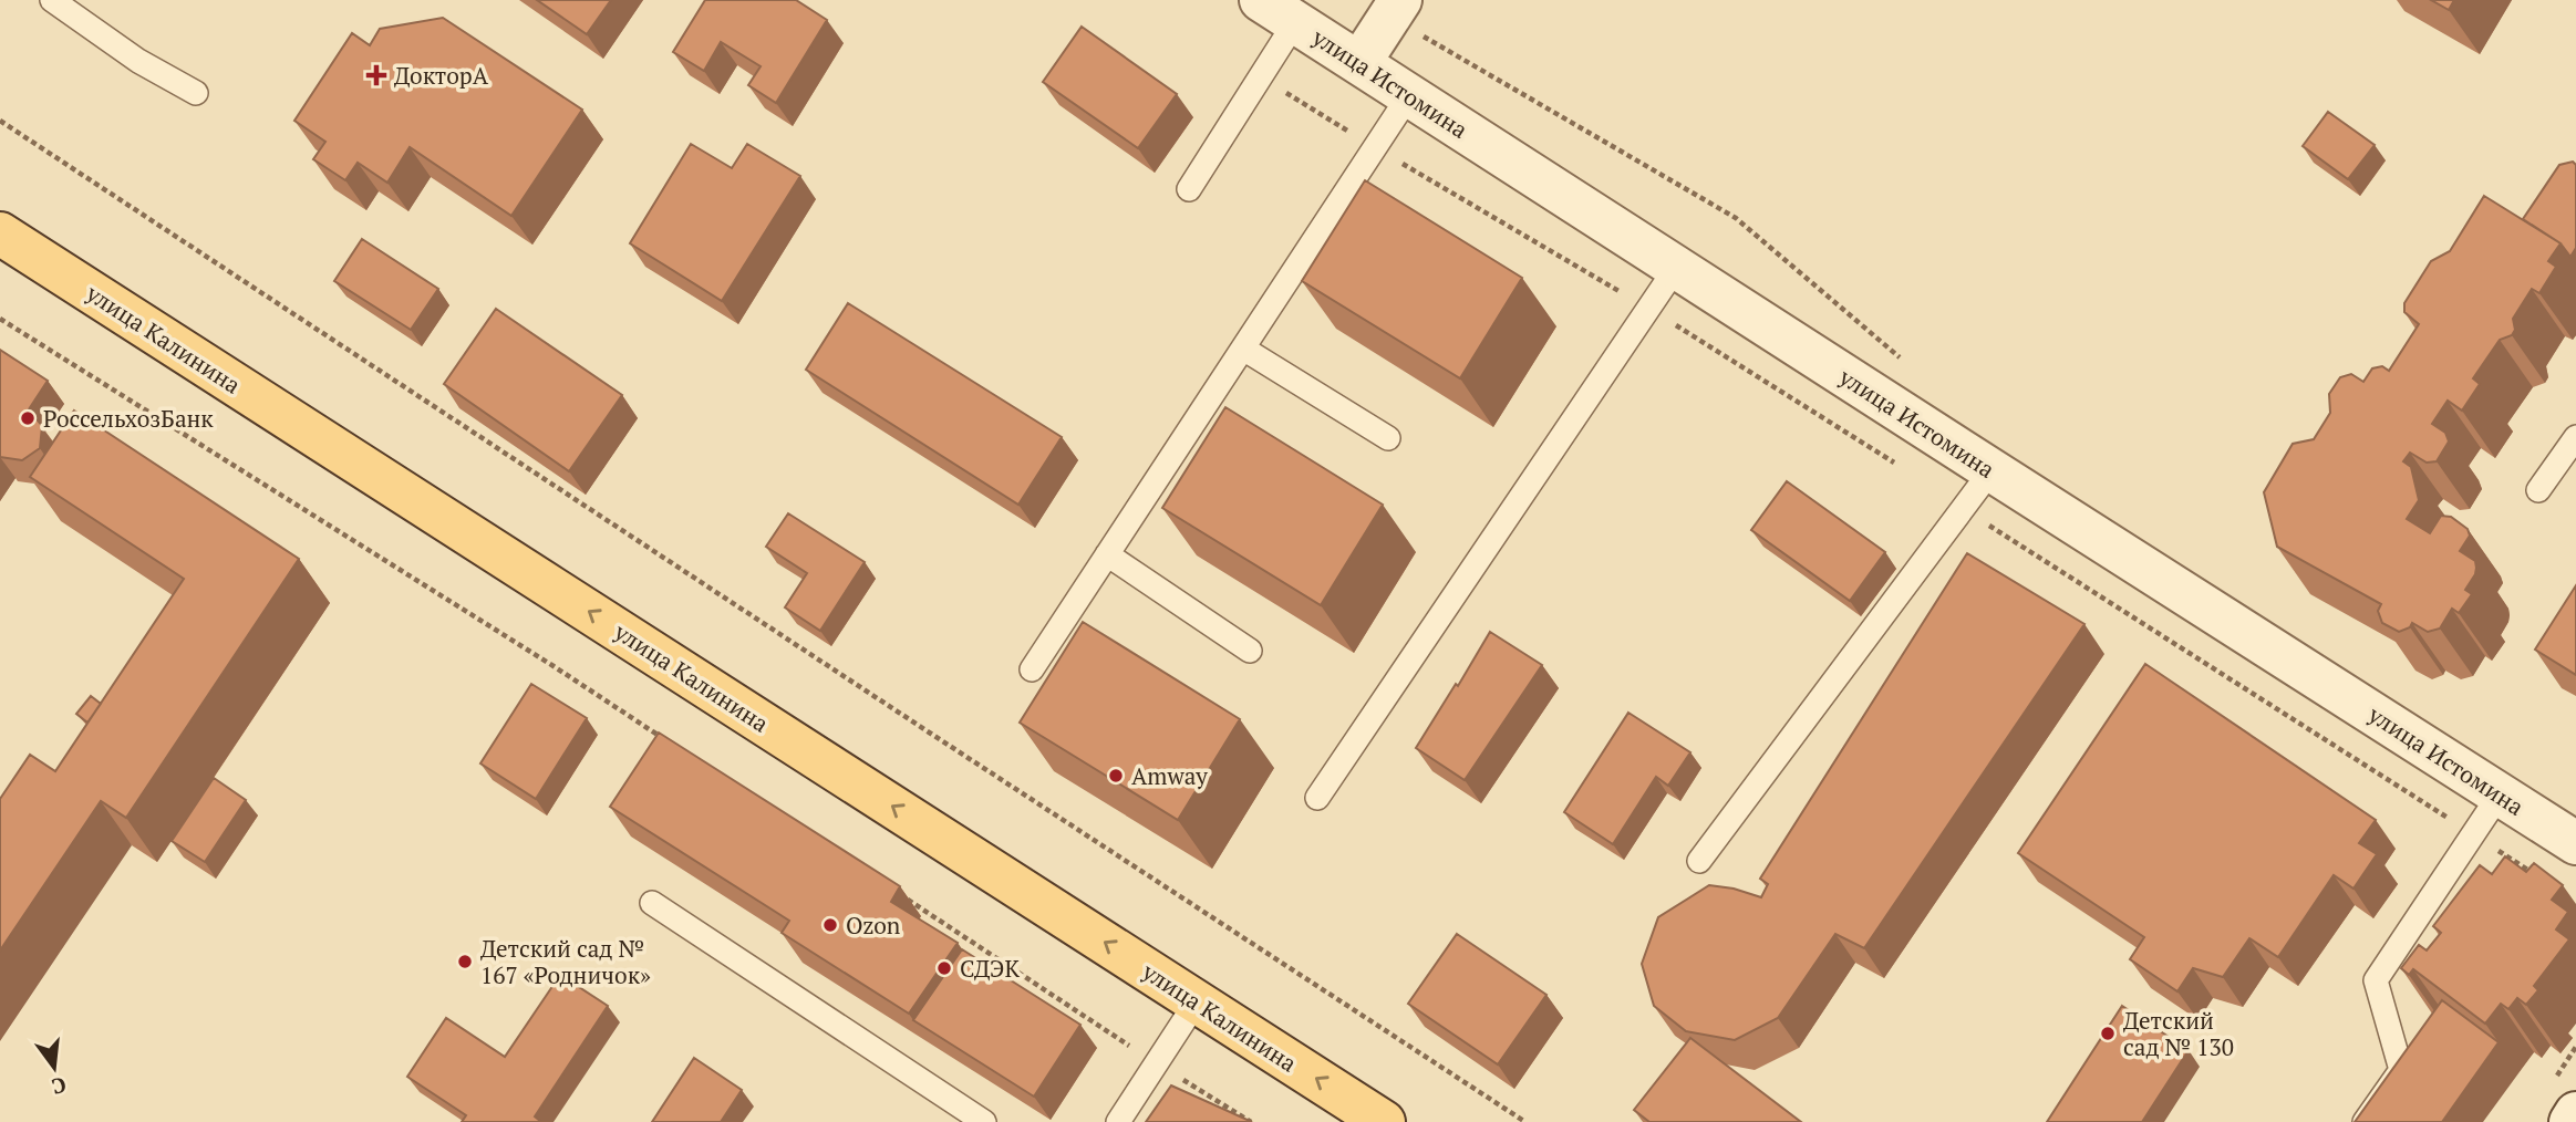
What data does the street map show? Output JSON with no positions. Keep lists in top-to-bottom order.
{
  "streets": {
    "main road": ["улица Калинина"],
    "street": ["улица Истомина"]
  },
  "one_way": ["улица Калинина"],
  "places": {
    "health": ["ДокторА"],
    "other": [
      "РоссельхозБанк",
      "Amway",
      "Ozon",
      "Детский сад № 167 «Родничок»",
      "СДЭК",
      "Детский сад № 130"
    ]
  },
  "north": "bottom"
}
